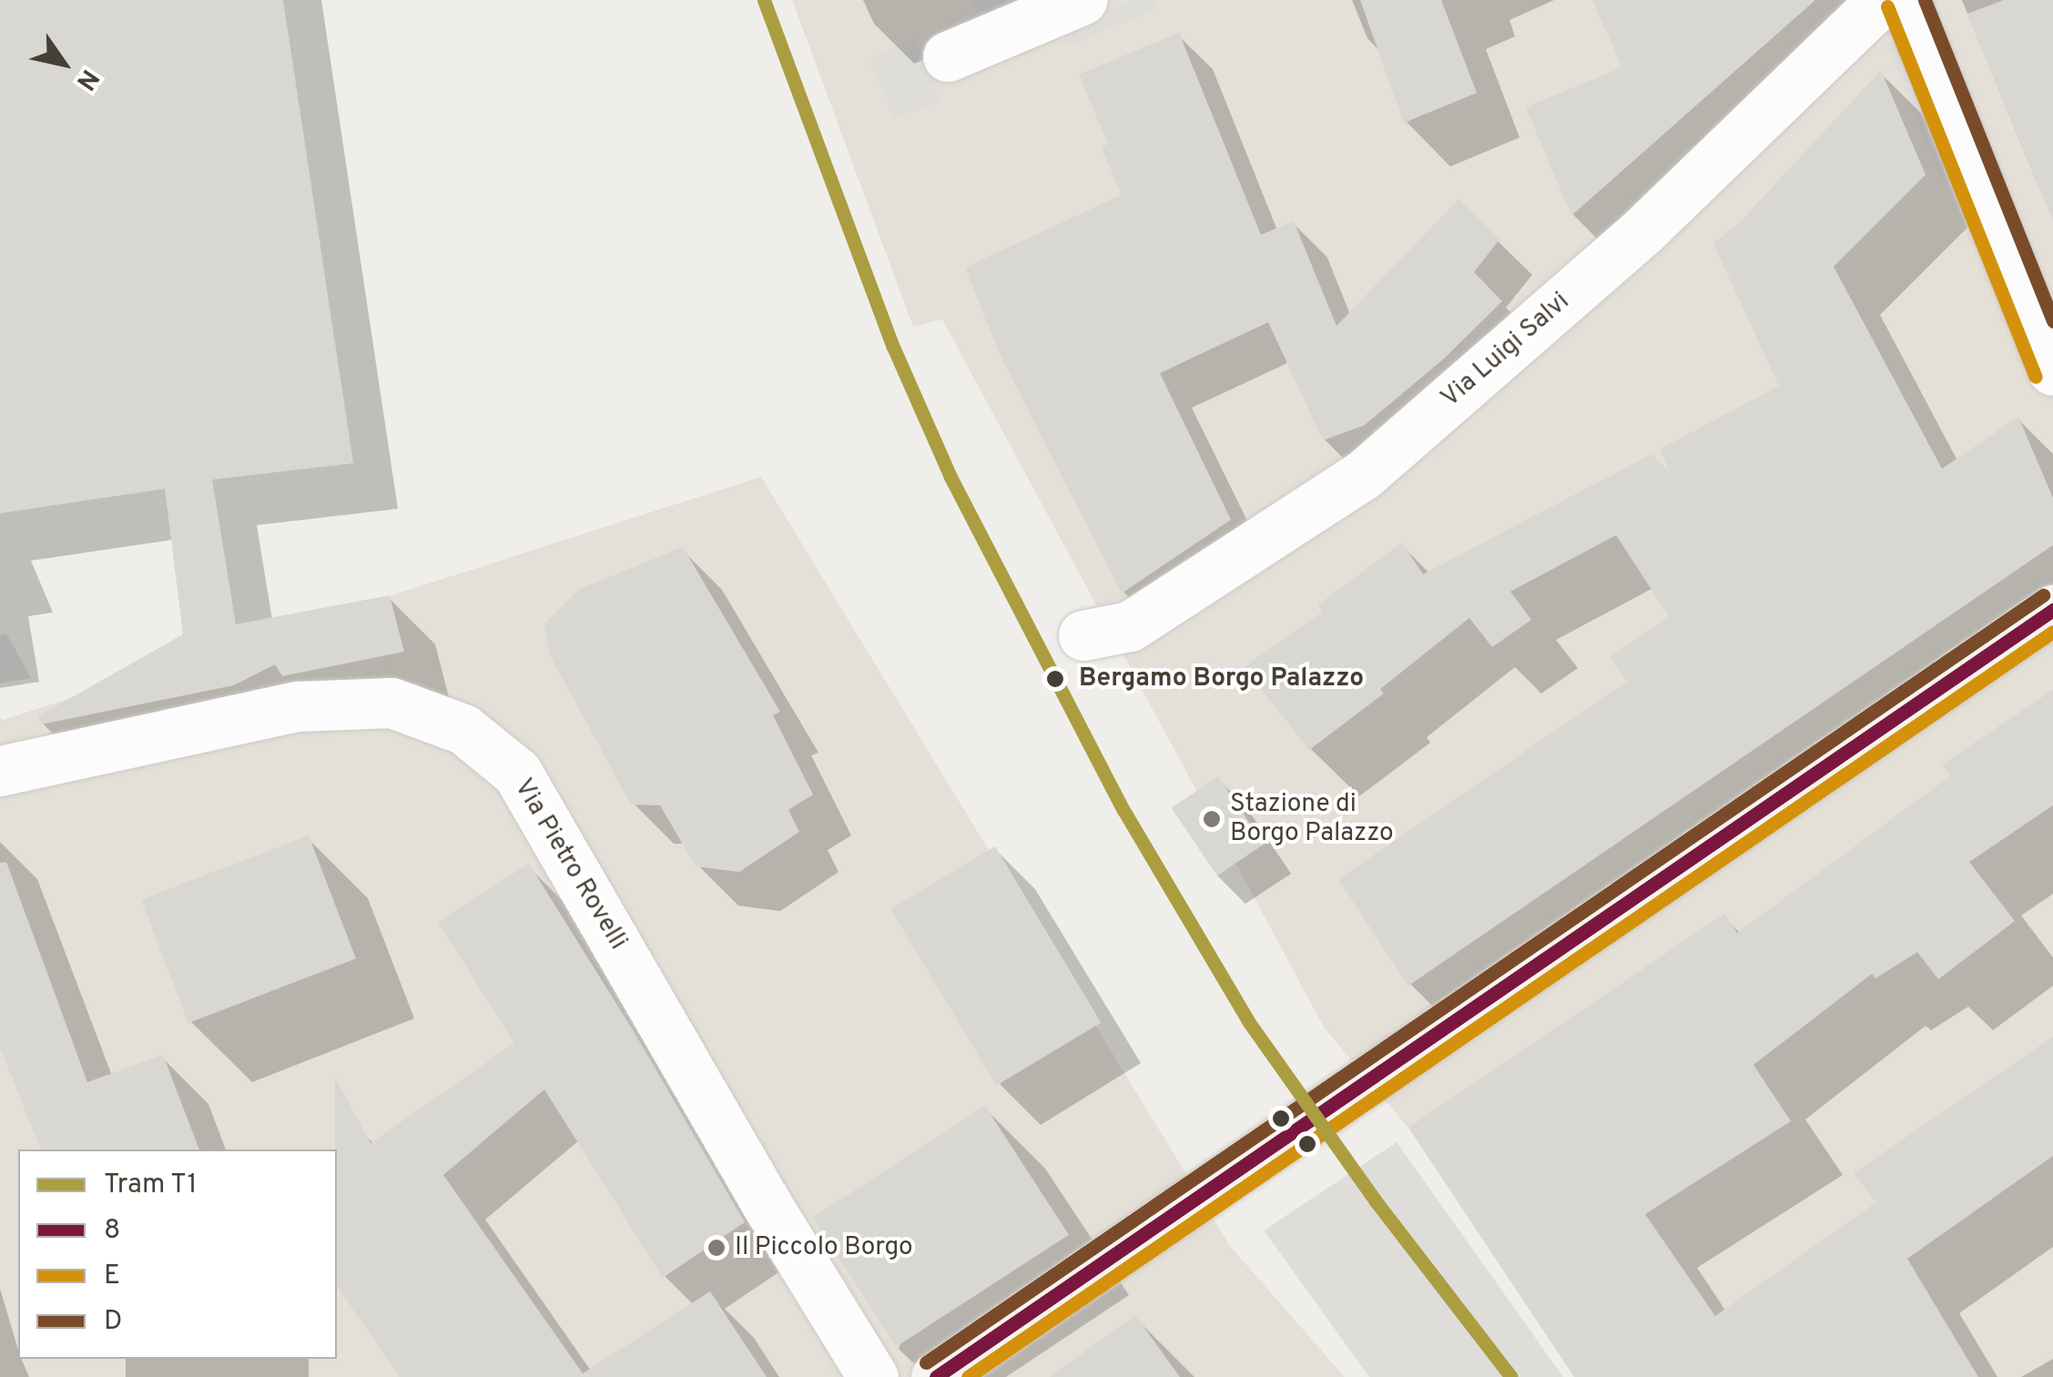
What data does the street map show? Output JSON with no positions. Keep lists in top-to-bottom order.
{
  "streets": {
    "street": ["Via Luigi Salvi", "Via Pietro Rovelli"]
  },
  "places": ["Bergamo Borgo Palazzo", "Stazione di Borgo Palazzo", "Il Piccolo Borgo"],
  "lines": [
    "tram line T1",
    "transit line D",
    "transit line E",
    "transit line 8"
  ],
  "legend": [
    "Tram T1",
    "8",
    "E",
    "D"
  ],
  "north": "bottom right"
}
